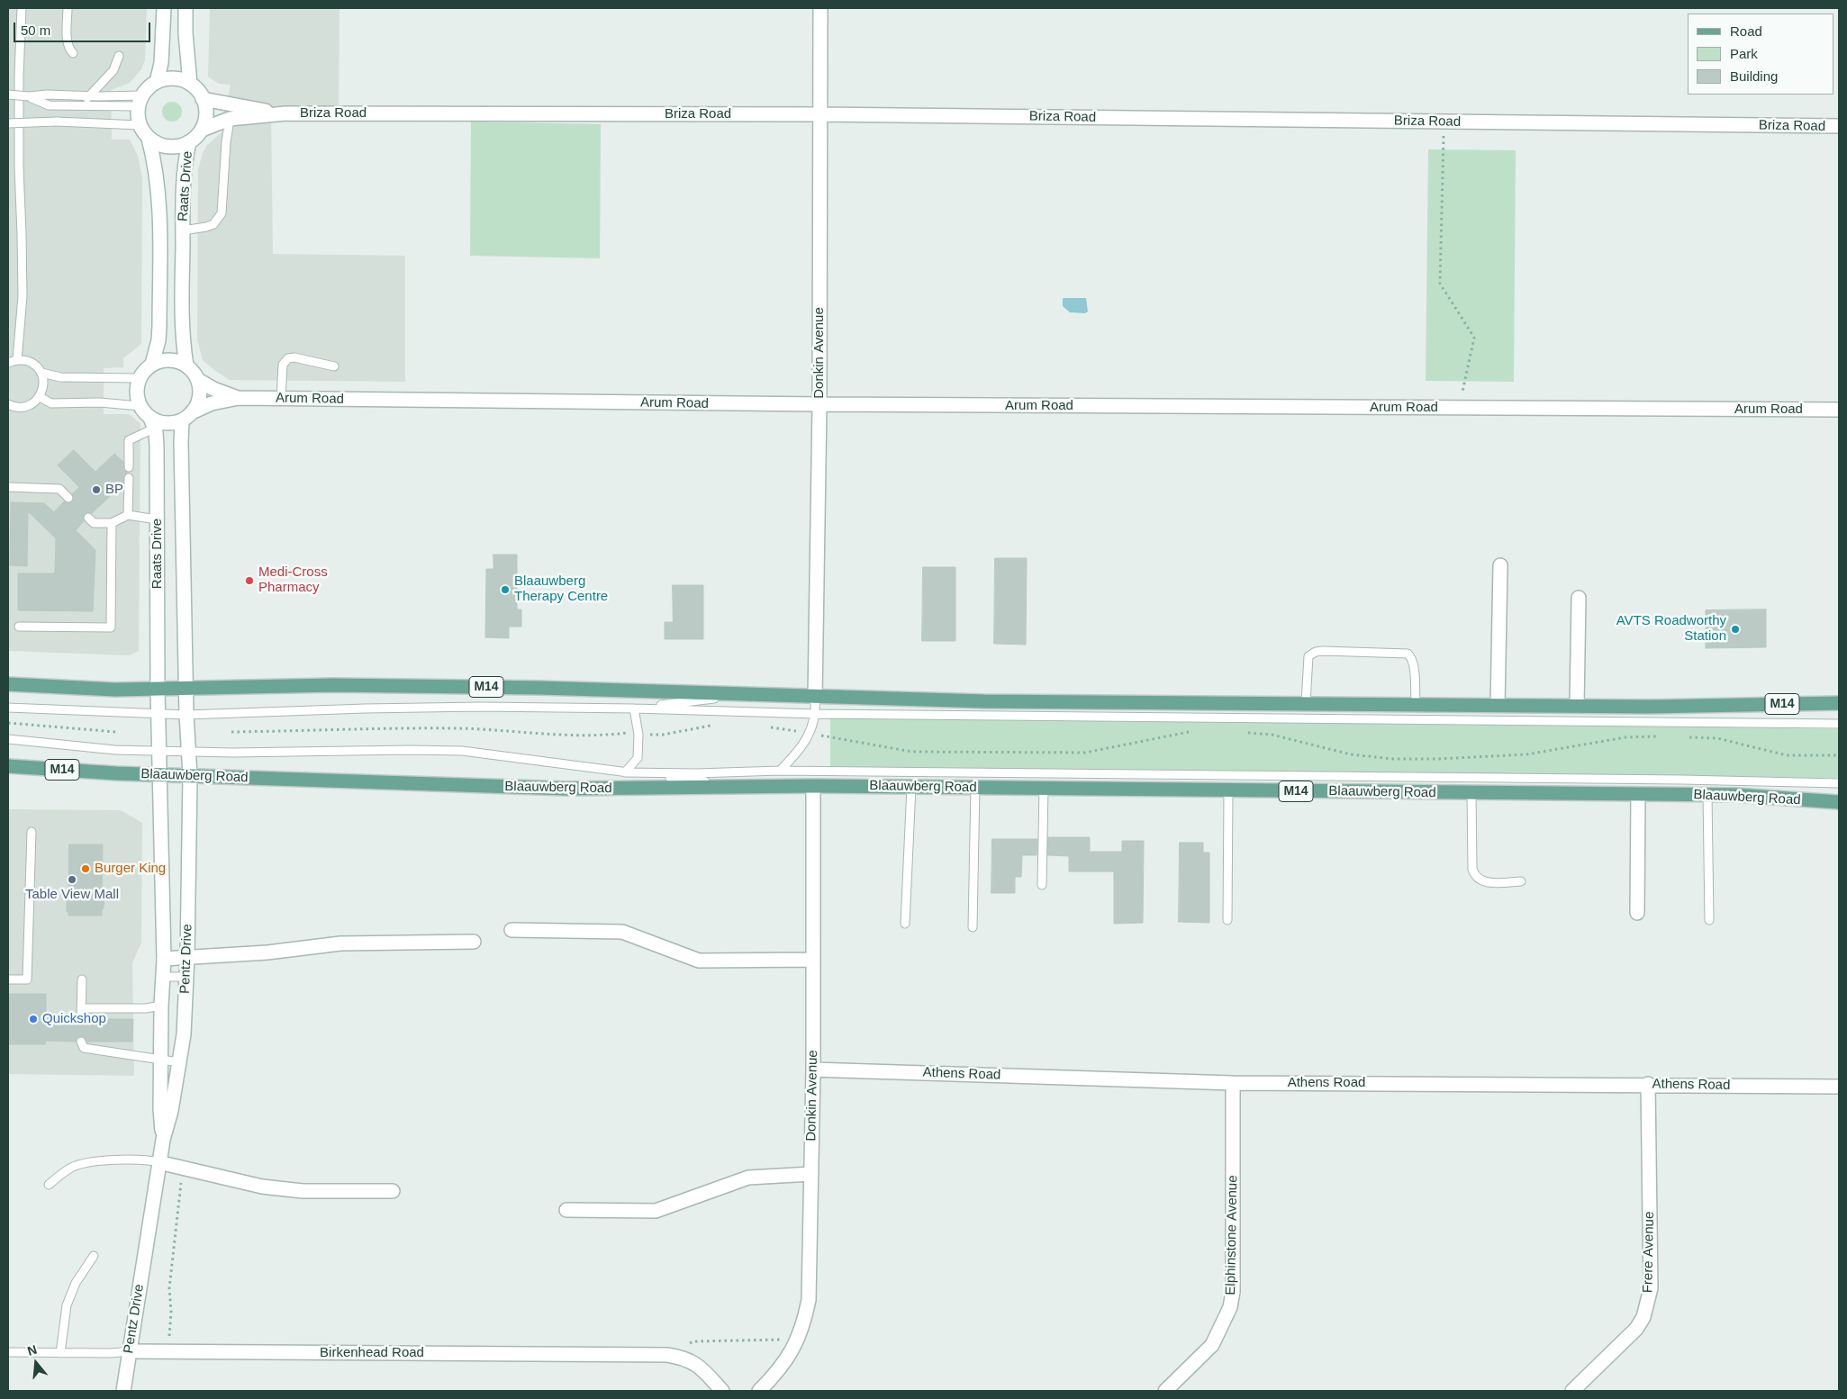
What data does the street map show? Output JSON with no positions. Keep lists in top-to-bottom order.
{
  "streets": {
    "main road": ["M14", "Blaauwberg Road"],
    "street": [
      "Briza Road",
      "Raats Drive",
      "Donkin Avenue",
      "Arum Road",
      "Pentz Drive",
      "Athens Road",
      "Elphinstone Avenue",
      "Frere Avenue",
      "Birkenhead Road"
    ]
  },
  "crossings": [
    ["Briza Road", "Raats Drive"],
    ["Briza Road", "Donkin Avenue"],
    ["Raats Drive", "Arum Road"],
    ["Raats Drive", "M14"],
    ["Raats Drive", "Pentz Drive"],
    ["Donkin Avenue", "Arum Road"],
    ["Donkin Avenue", "M14"],
    ["Donkin Avenue", "Blaauwberg Road"],
    ["Donkin Avenue", "Athens Road"],
    ["Blaauwberg Road", "Pentz Drive"],
    ["Pentz Drive", "Birkenhead Road"],
    ["Athens Road", "Elphinstone Avenue"],
    ["Athens Road", "Frere Avenue"]
  ],
  "places": [
    "BP",
    "Medi-Cross Pharmacy",
    "Blaauwberg Therapy Centre",
    "AVTS Roadworthy Station",
    "Burger King",
    "Table View Mall",
    "Quickshop"
  ],
  "legend": ["Road", "Park", "Building"],
  "scale_bar": "50 m",
  "north": "top"
}
